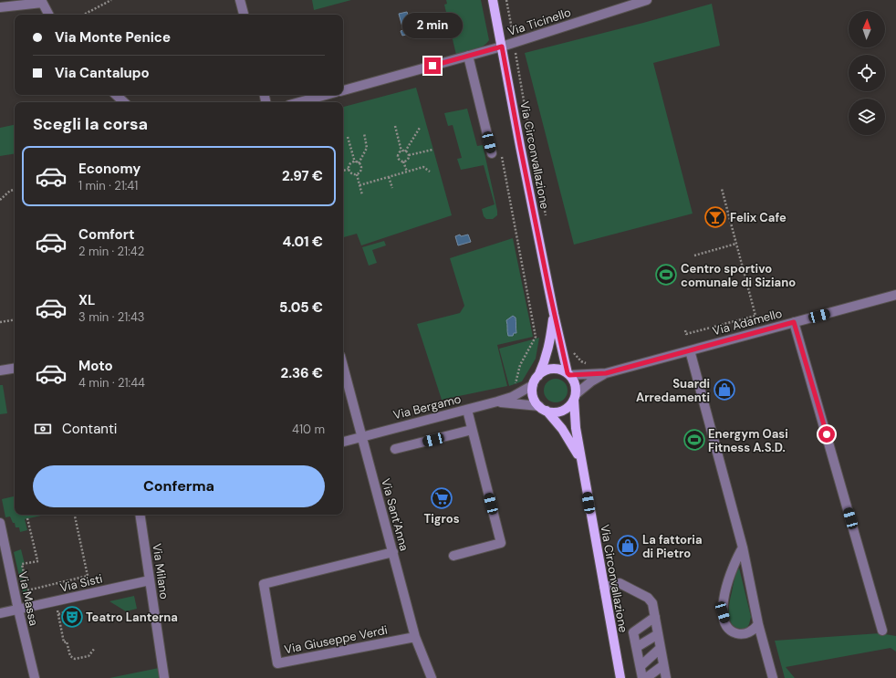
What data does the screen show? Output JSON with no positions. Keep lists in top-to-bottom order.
{
  "streets": {
    "main road": ["Via Circonvallazione"],
    "street": [
      "Via Ticinello",
      "Via Adamello",
      "Via Bergamo",
      "Via Sant'Anna",
      "Via Milano",
      "Via Sisti",
      "Via Massa",
      "Via Giuseppe Verdi"
    ]
  },
  "crossings": [
    ["Via Ticinello", "Via Circonvallazione"],
    ["Via Circonvallazione", "Via Bergamo"],
    ["Via Bergamo", "Via Sant'Anna"],
    ["Via Sant'Anna", "Via Giuseppe Verdi"],
    ["Via Milano", "Via Sisti"],
    ["Via Sisti", "Via Massa"]
  ],
  "places": {
    "bar": ["Felix Cafe"],
    "sports": ["Centro sportivo comunale di Siziano", "Energym Oasi Fitness A.S.D."],
    "shop": ["Suardi Arredamenti", "La fattoria di Pietro"],
    "supermarket": ["Tigros"],
    "theatre": ["Teatro Lanterna"]
  },
  "north": "top",
  "page": {
    "bubble": "2 min",
    "banner": ["Via Monte Penice", "Via Cantalupo"],
    "heading": "Scegli la corsa",
    "list": [
      {
        "name": "Economy",
        "note": "1 min · 21:41",
        "value": "2.97 €"
      },
      {
        "name": "Comfort",
        "note": "2 min · 21:42",
        "value": "4.01 €"
      },
      {
        "name": "XL",
        "note": "3 min · 21:43",
        "value": "5.05 €"
      },
      {
        "name": "Moto",
        "note": "4 min · 21:44",
        "value": "2.36 €"
      }
    ],
    "pay": ["Contanti", "410 m"],
    "buttons": "Conferma"
  }
}
